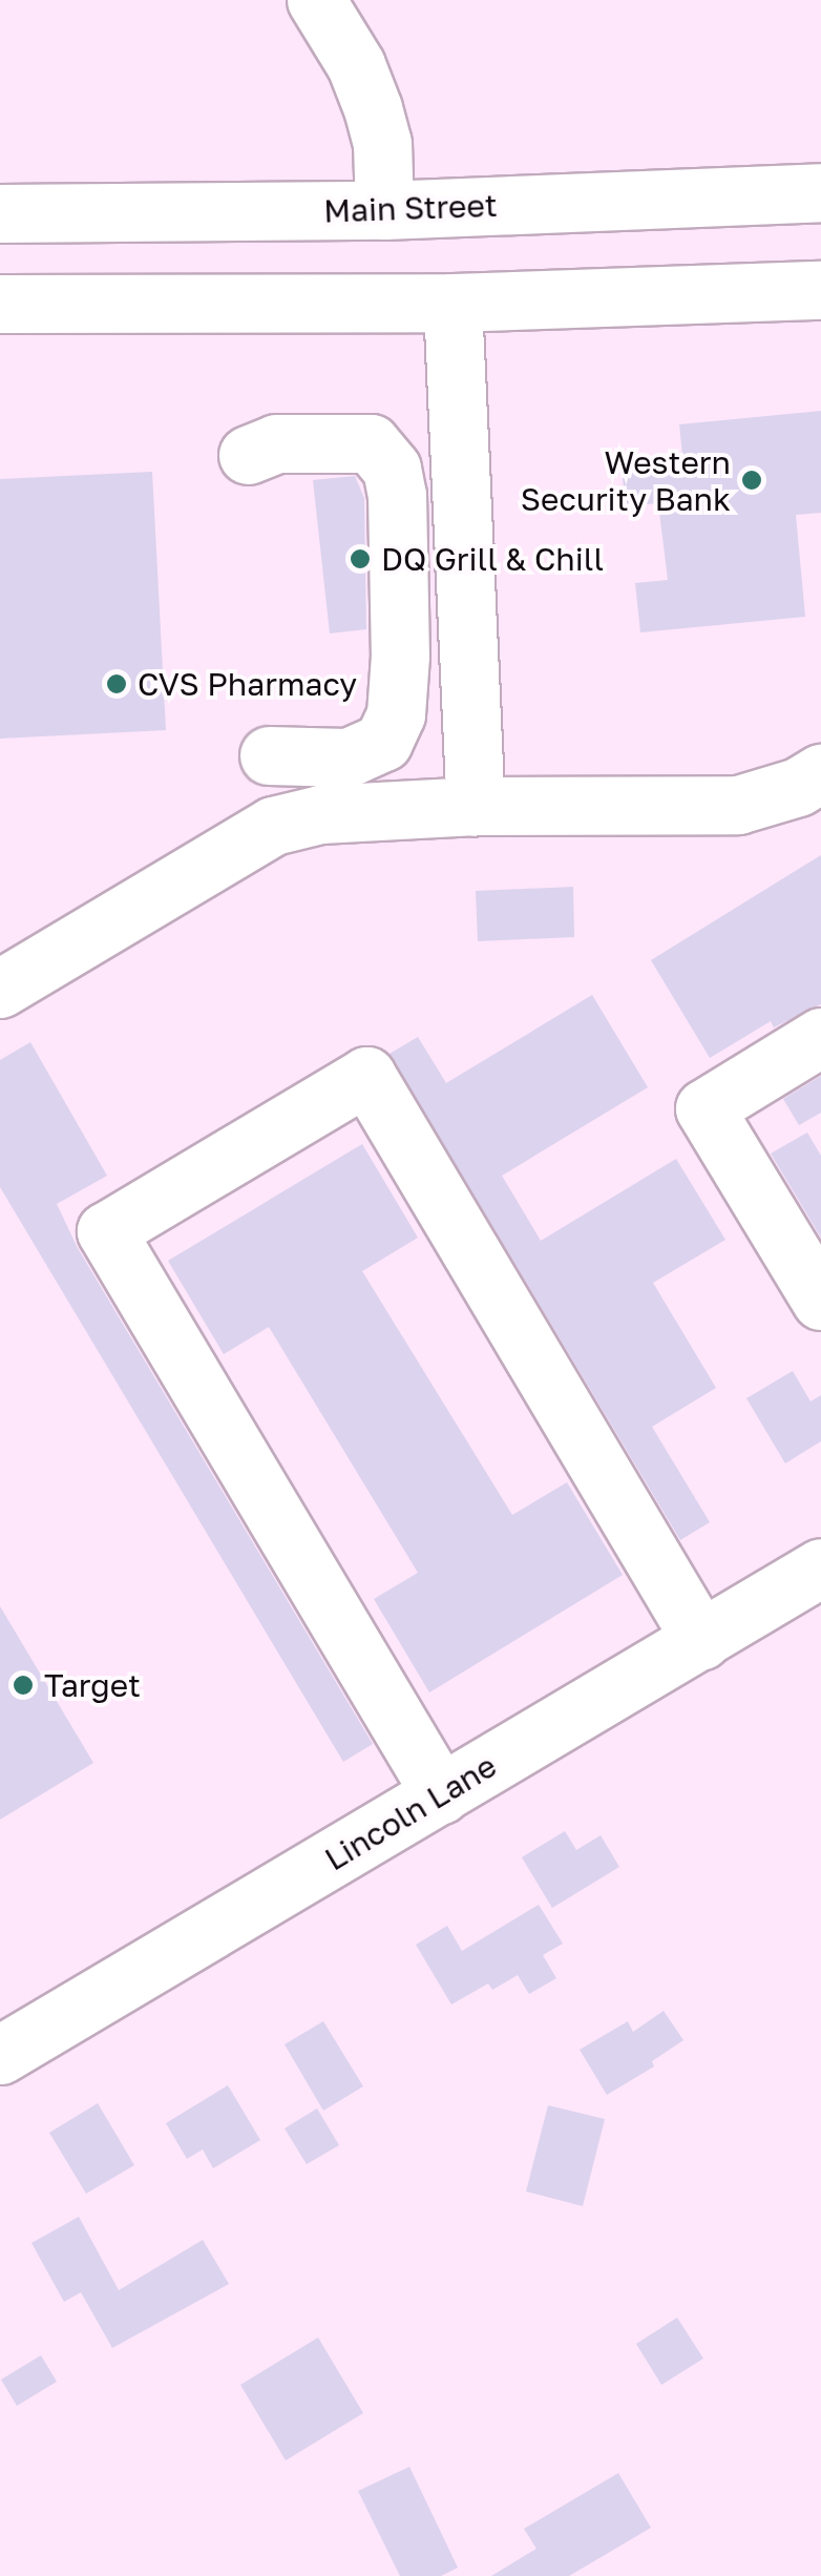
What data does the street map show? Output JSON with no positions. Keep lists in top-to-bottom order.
{
  "streets": {
    "street": ["Main Street", "Lincoln Lane"]
  },
  "places": [
    "Western Security Bank",
    "DQ Grill & Chill",
    "CVS Pharmacy",
    "Target"
  ]
}
